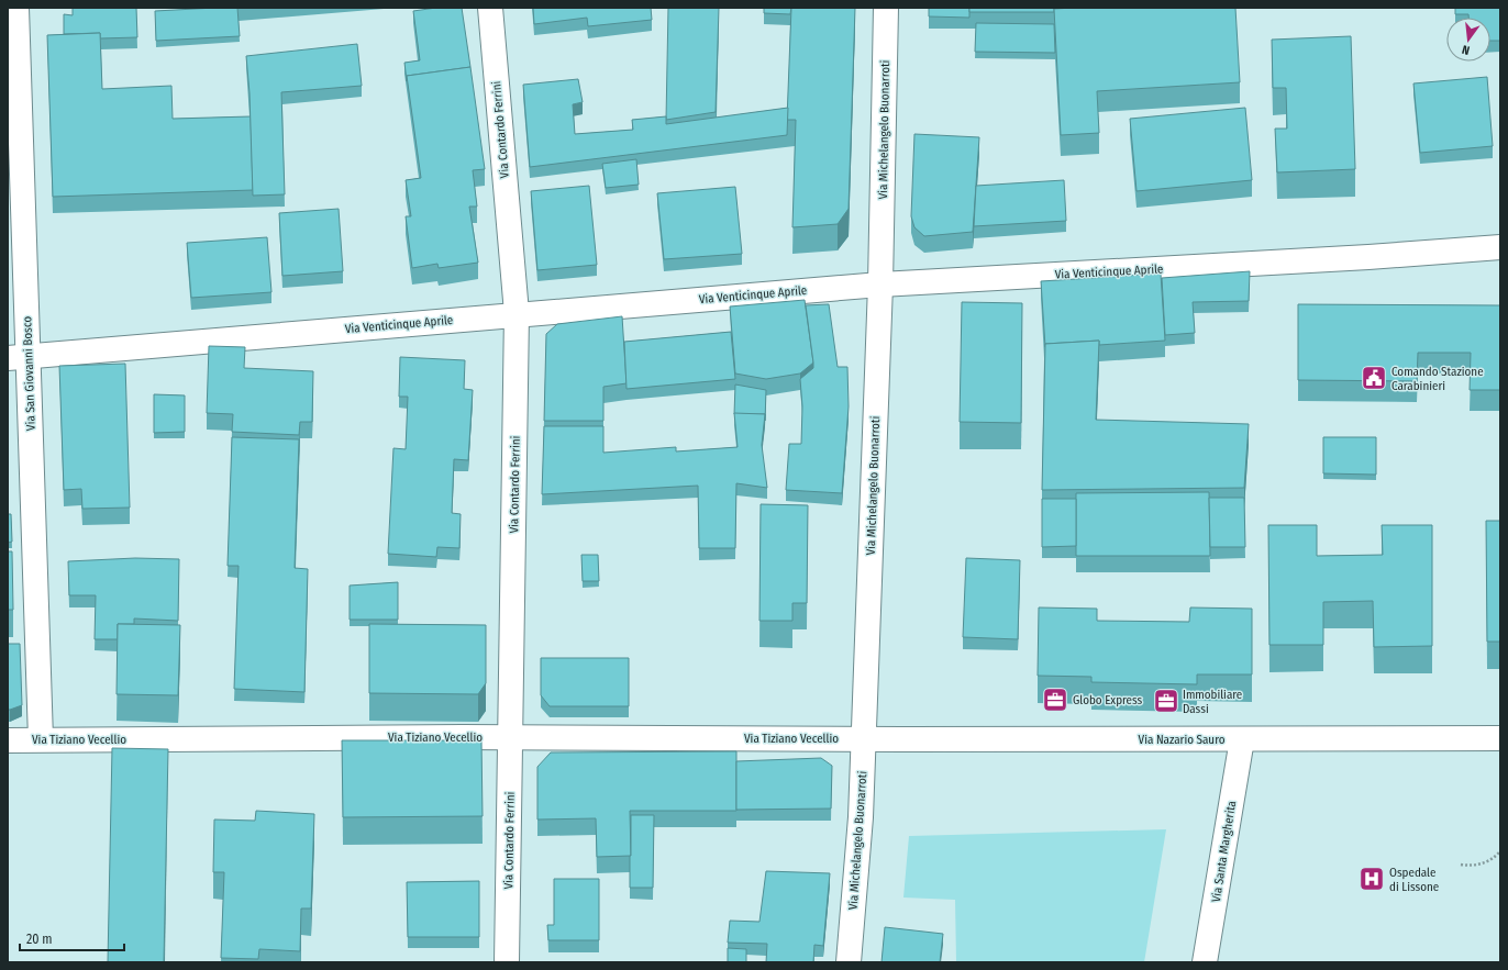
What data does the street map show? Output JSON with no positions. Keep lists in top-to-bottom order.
{
  "streets": {
    "street": [
      "Via Contardo Ferrini",
      "Via Michelangelo Buonarroti",
      "Via Venticinque Aprile",
      "Via San Giovanni Bosco",
      "Via Tiziano Vecellio",
      "Via Nazario Sauro",
      "Via Santa Margherita"
    ]
  },
  "crossings": [
    ["Via Contardo Ferrini", "Via Venticinque Aprile"],
    ["Via Contardo Ferrini", "Via Tiziano Vecellio"],
    ["Via Michelangelo Buonarroti", "Via Venticinque Aprile"],
    ["Via Michelangelo Buonarroti", "Via Tiziano Vecellio"],
    ["Via Michelangelo Buonarroti", "Via Nazario Sauro"],
    ["Via Venticinque Aprile", "Via San Giovanni Bosco"],
    ["Via San Giovanni Bosco", "Via Tiziano Vecellio"],
    ["Via Tiziano Vecellio", "Via Nazario Sauro"],
    ["Via Nazario Sauro", "Via Santa Margherita"]
  ],
  "places": {
    "public building": ["Comando Stazione Carabinieri"],
    "office": ["Globo Express", "Immobiliare Dassi"],
    "hospital": ["Ospedale di Lissone"]
  },
  "scale_bar": "20 m",
  "north": "bottom"
}
